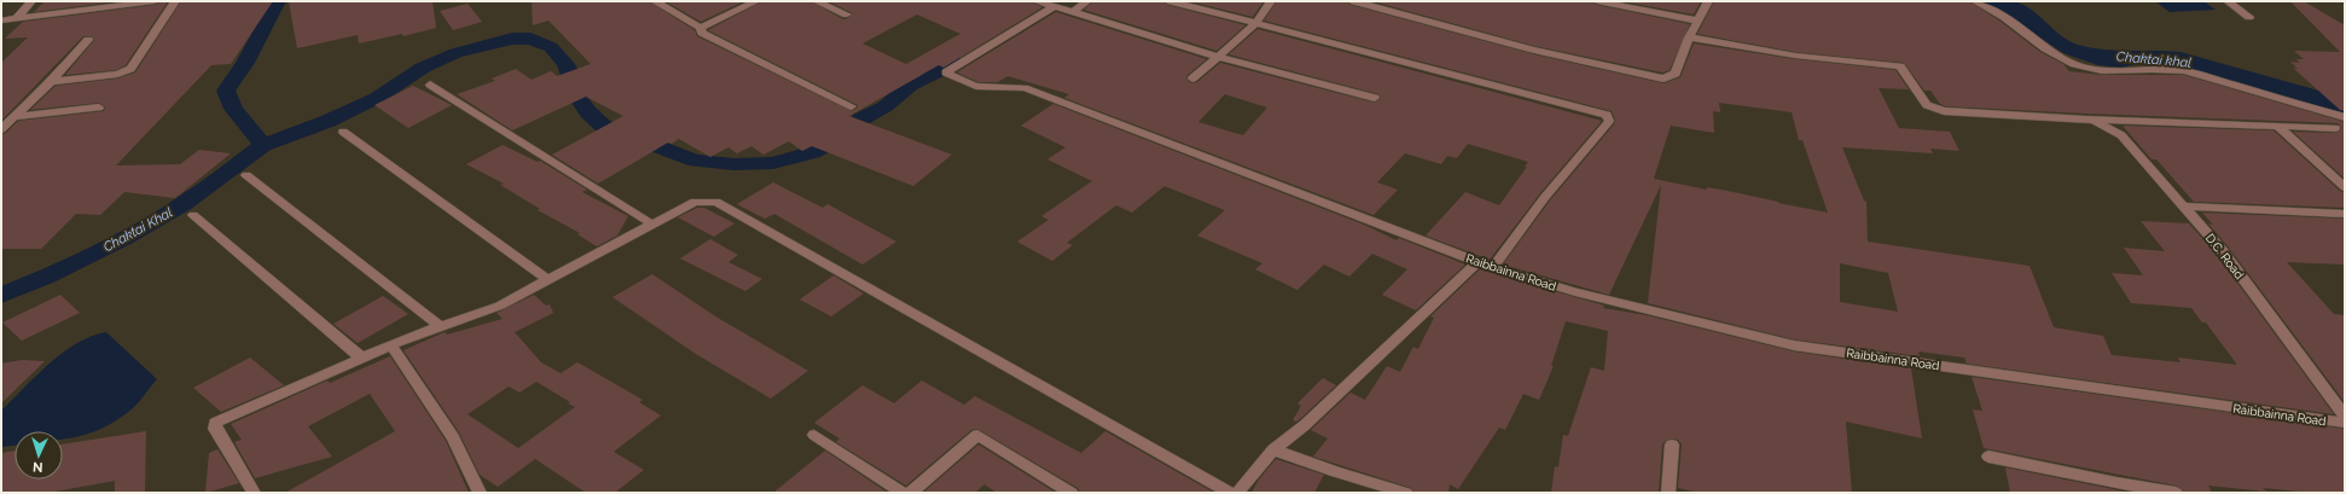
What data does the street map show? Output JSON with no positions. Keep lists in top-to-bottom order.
{
  "streets": {
    "street": ["D.C. Road", "Raibbainna Road"]
  },
  "water": ["Chaktai khal", "Chaktai Khal"],
  "north": "bottom"
}
